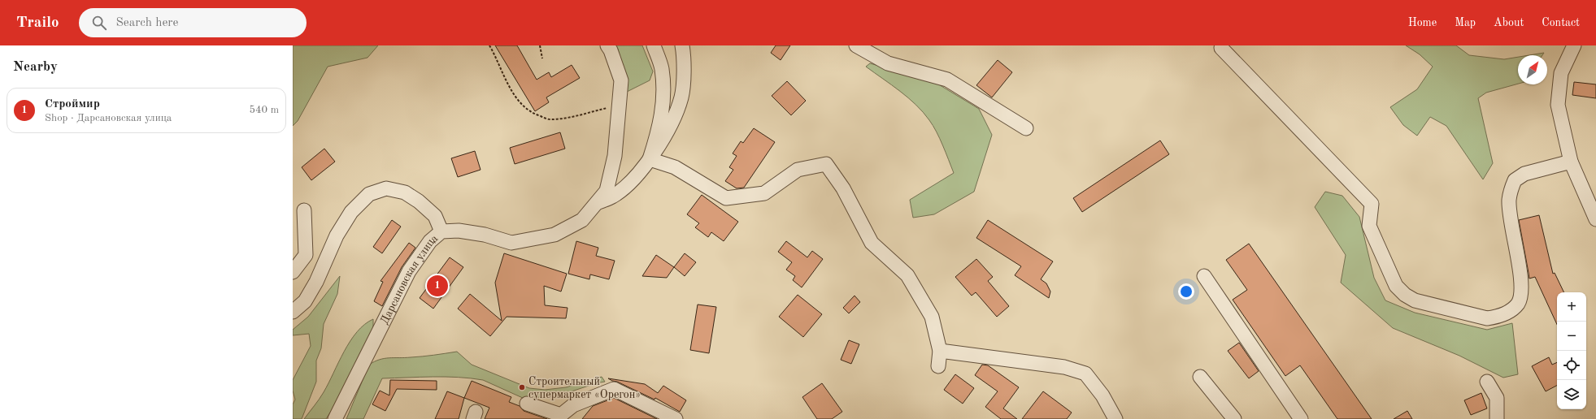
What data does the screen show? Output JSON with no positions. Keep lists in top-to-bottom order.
{
  "streets": {
    "street": ["Дарсановская улица"]
  },
  "places": ["Строительный супермаркет «Орегон»"],
  "north": "top right",
  "page": {
    "header": "Trailo",
    "search": "Search here",
    "nav": [
      "Home",
      "Map",
      "About",
      "Contact"
    ],
    "heading": "Nearby",
    "list": [
      {
        "mark": "1",
        "name": "Строймир",
        "note": "Shop · Дарсановская улица",
        "value": "540 m"
      }
    ],
    "pins": "1",
    "map_buttons": ["+", "−"]
  }
}
